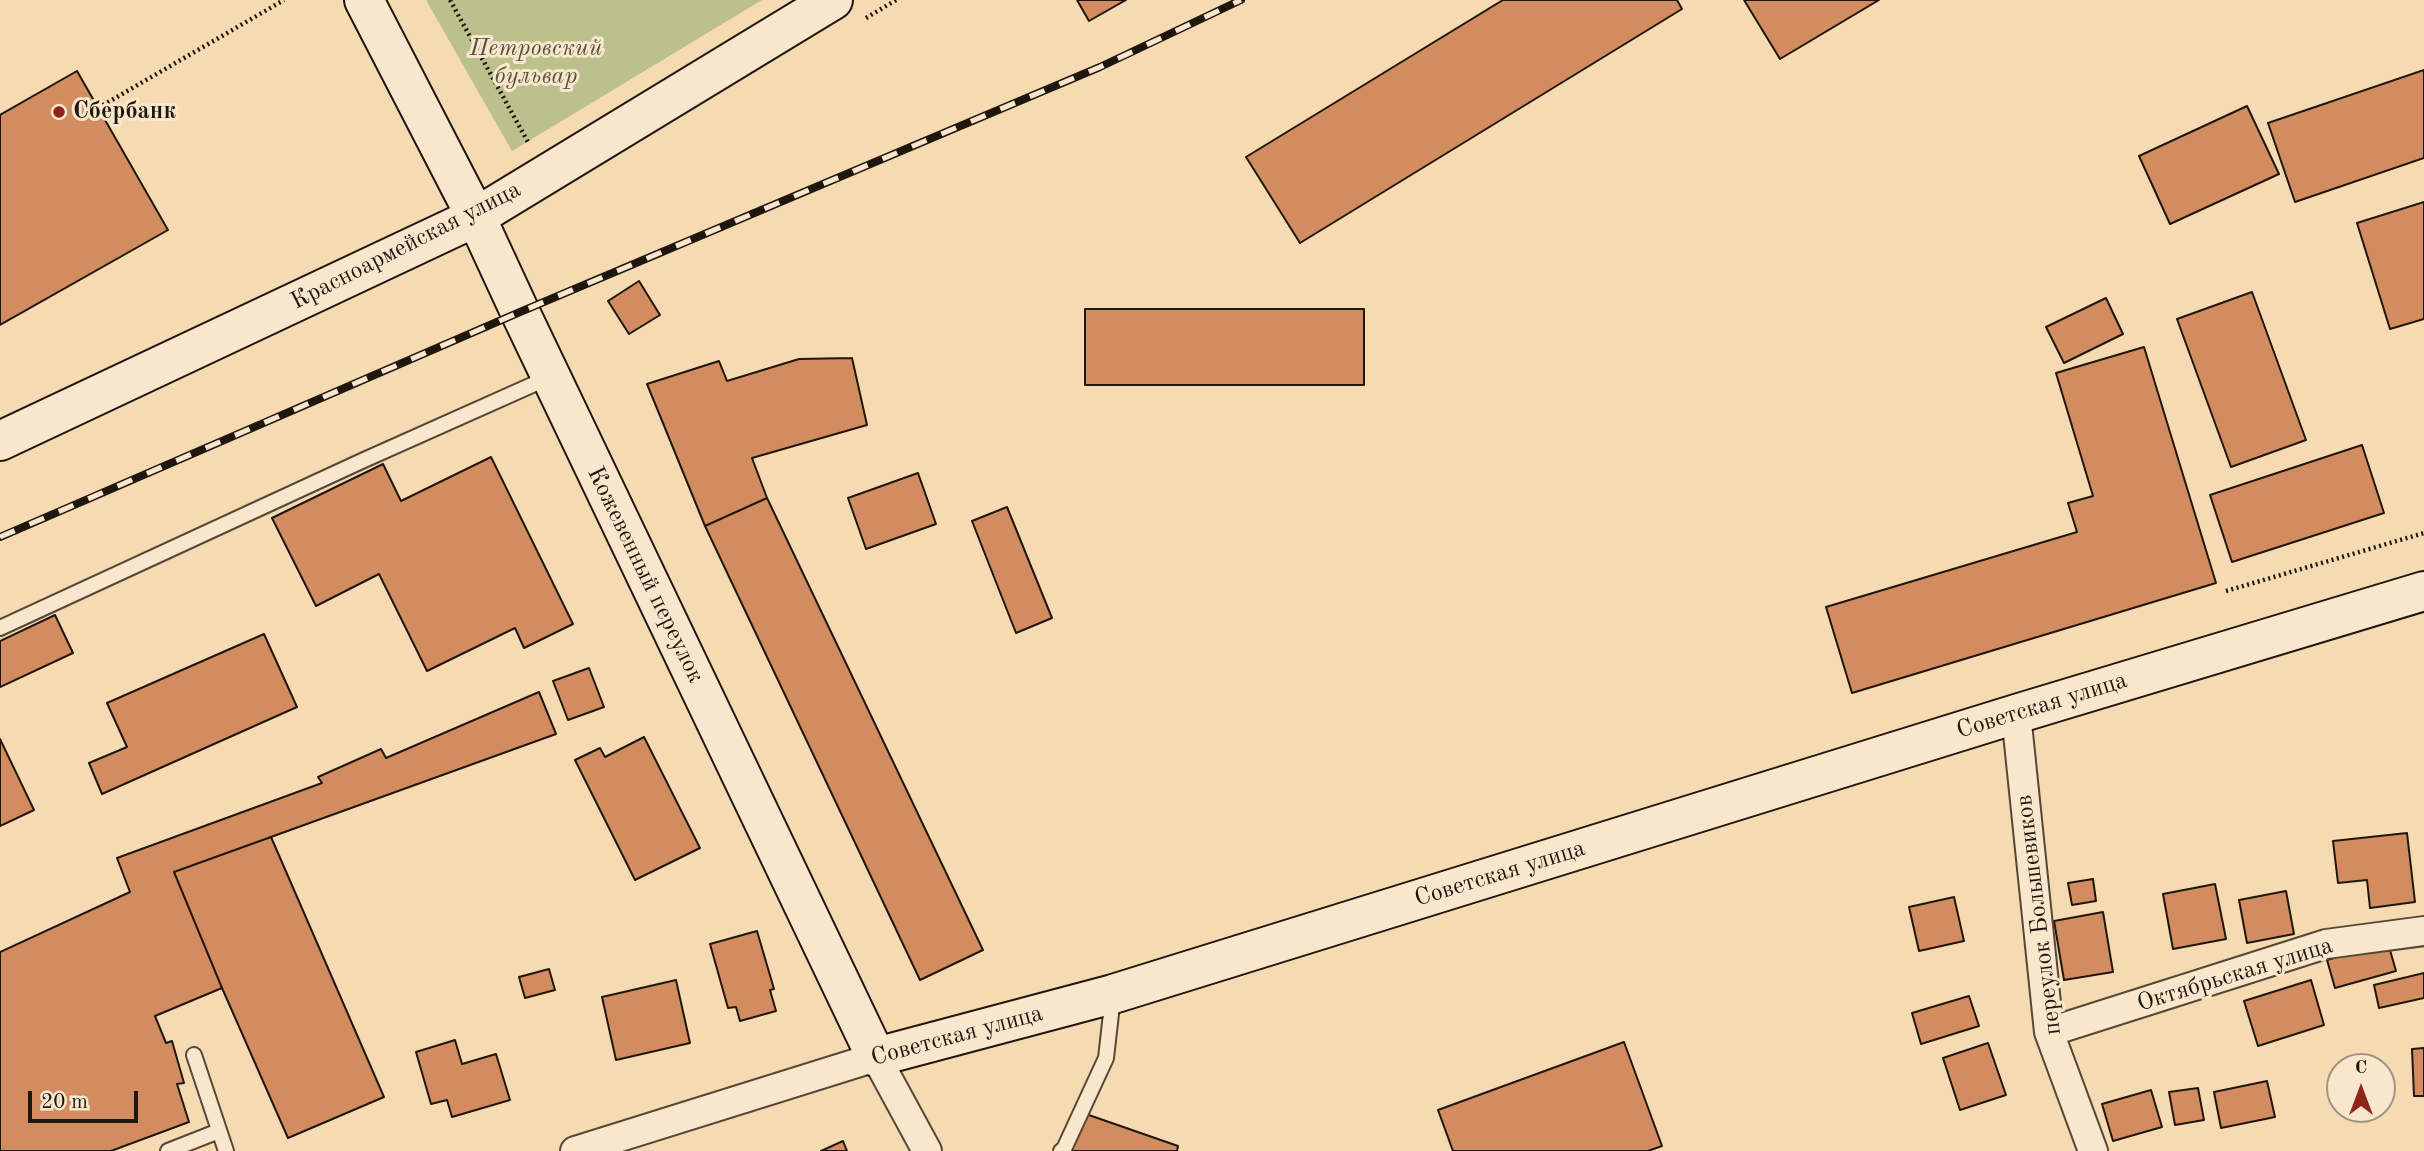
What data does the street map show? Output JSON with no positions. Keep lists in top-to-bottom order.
{
  "streets": {
    "street": [
      "Красноармейская улица",
      "Кожевенный переулок",
      "Советская улица",
      "переулок Большевиков",
      "Октябрьская улица"
    ]
  },
  "crossings": [
    ["Красноармейская улица", "Кожевенный переулок"],
    ["Кожевенный переулок", "Советская улица"],
    ["Советская улица", "переулок Большевиков"],
    ["переулок Большевиков", "Октябрьская улица"]
  ],
  "parks": ["Петровский бульвар"],
  "places": ["Сбербанк"],
  "scale_bar": "20 m",
  "north": "top"
}
